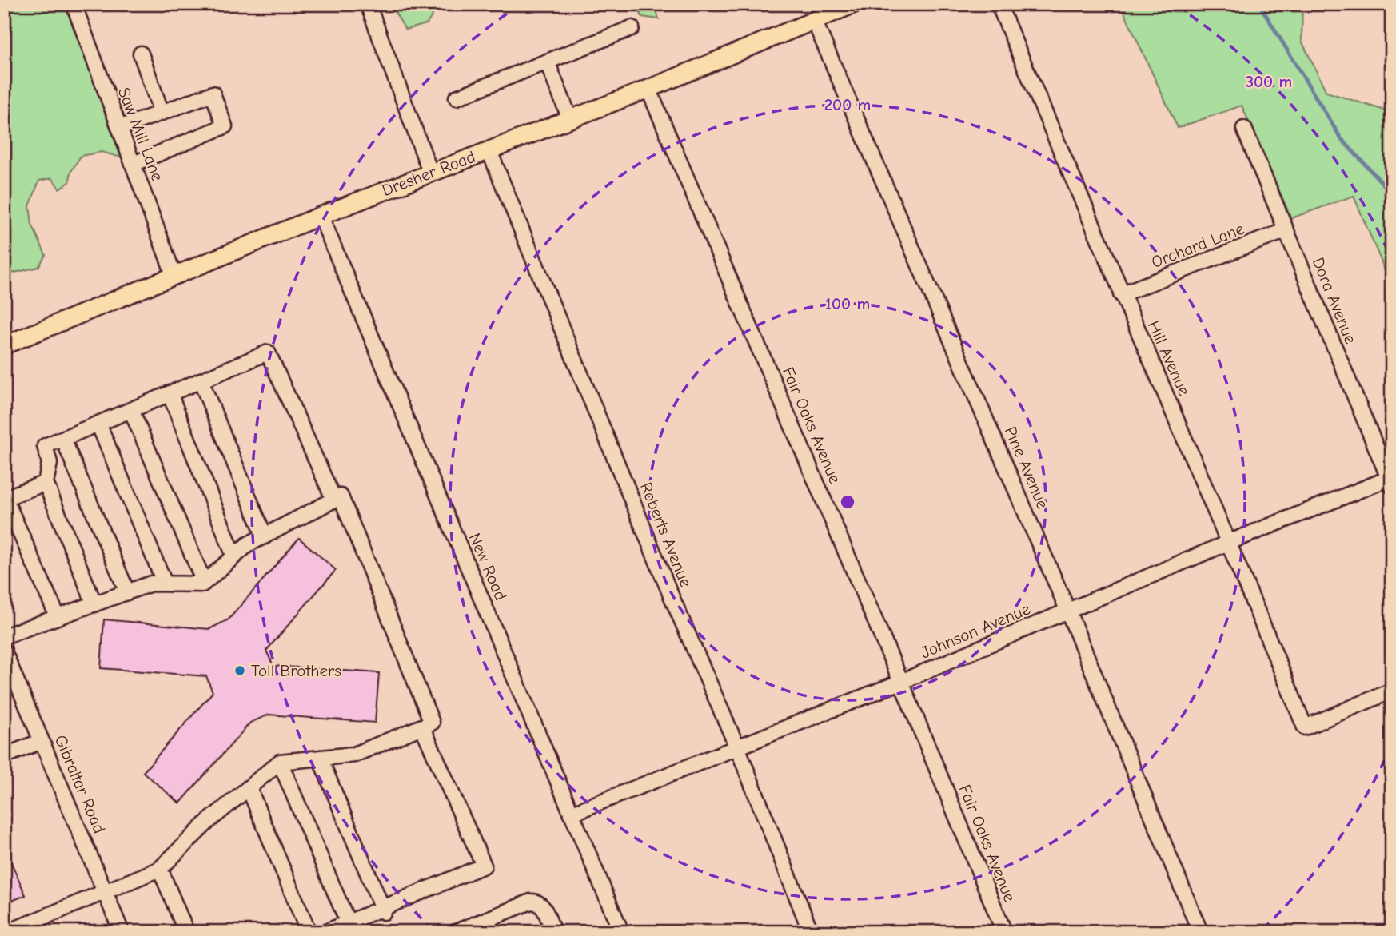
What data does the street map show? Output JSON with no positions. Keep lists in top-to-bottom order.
{
  "streets": {
    "main road": ["Dresher Road"],
    "street": [
      "Saw Mill Lane",
      "Orchard Lane",
      "Dora Avenue",
      "Hill Avenue",
      "Fair Oaks Avenue",
      "Pine Avenue",
      "Roberts Avenue",
      "New Road",
      "Johnson Avenue",
      "Gibraltar Road"
    ]
  },
  "crossings": [
    ["Saw Mill Lane", "Dresher Road"],
    ["Dresher Road", "Fair Oaks Avenue"],
    ["Dresher Road", "Pine Avenue"],
    ["Dresher Road", "Roberts Avenue"],
    ["Dresher Road", "New Road"],
    ["Orchard Lane", "Dora Avenue"],
    ["Orchard Lane", "Hill Avenue"],
    ["Dora Avenue", "Johnson Avenue"],
    ["Hill Avenue", "Johnson Avenue"],
    ["Fair Oaks Avenue", "Johnson Avenue"],
    ["Pine Avenue", "Johnson Avenue"],
    ["Roberts Avenue", "Johnson Avenue"],
    ["New Road", "Johnson Avenue"]
  ],
  "places": ["Toll Brothers"],
  "rings": ["300 m", "200 m", "100 m"]
}
